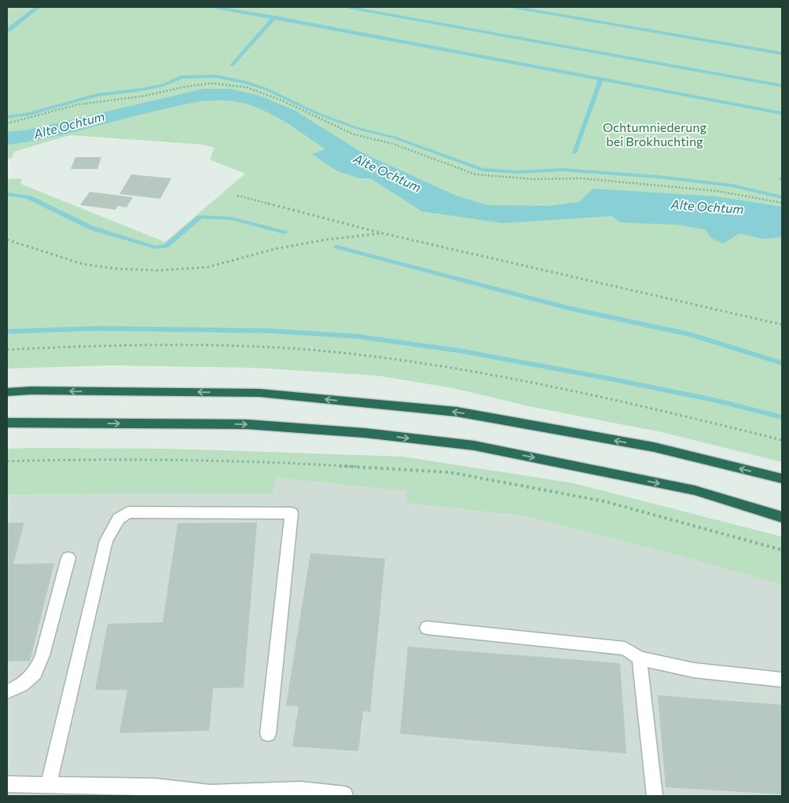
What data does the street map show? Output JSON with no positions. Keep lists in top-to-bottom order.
{
  "water": ["Alte Ochtum"],
  "parks": ["Ochtumniederung bei Brokhuchting"]
}
